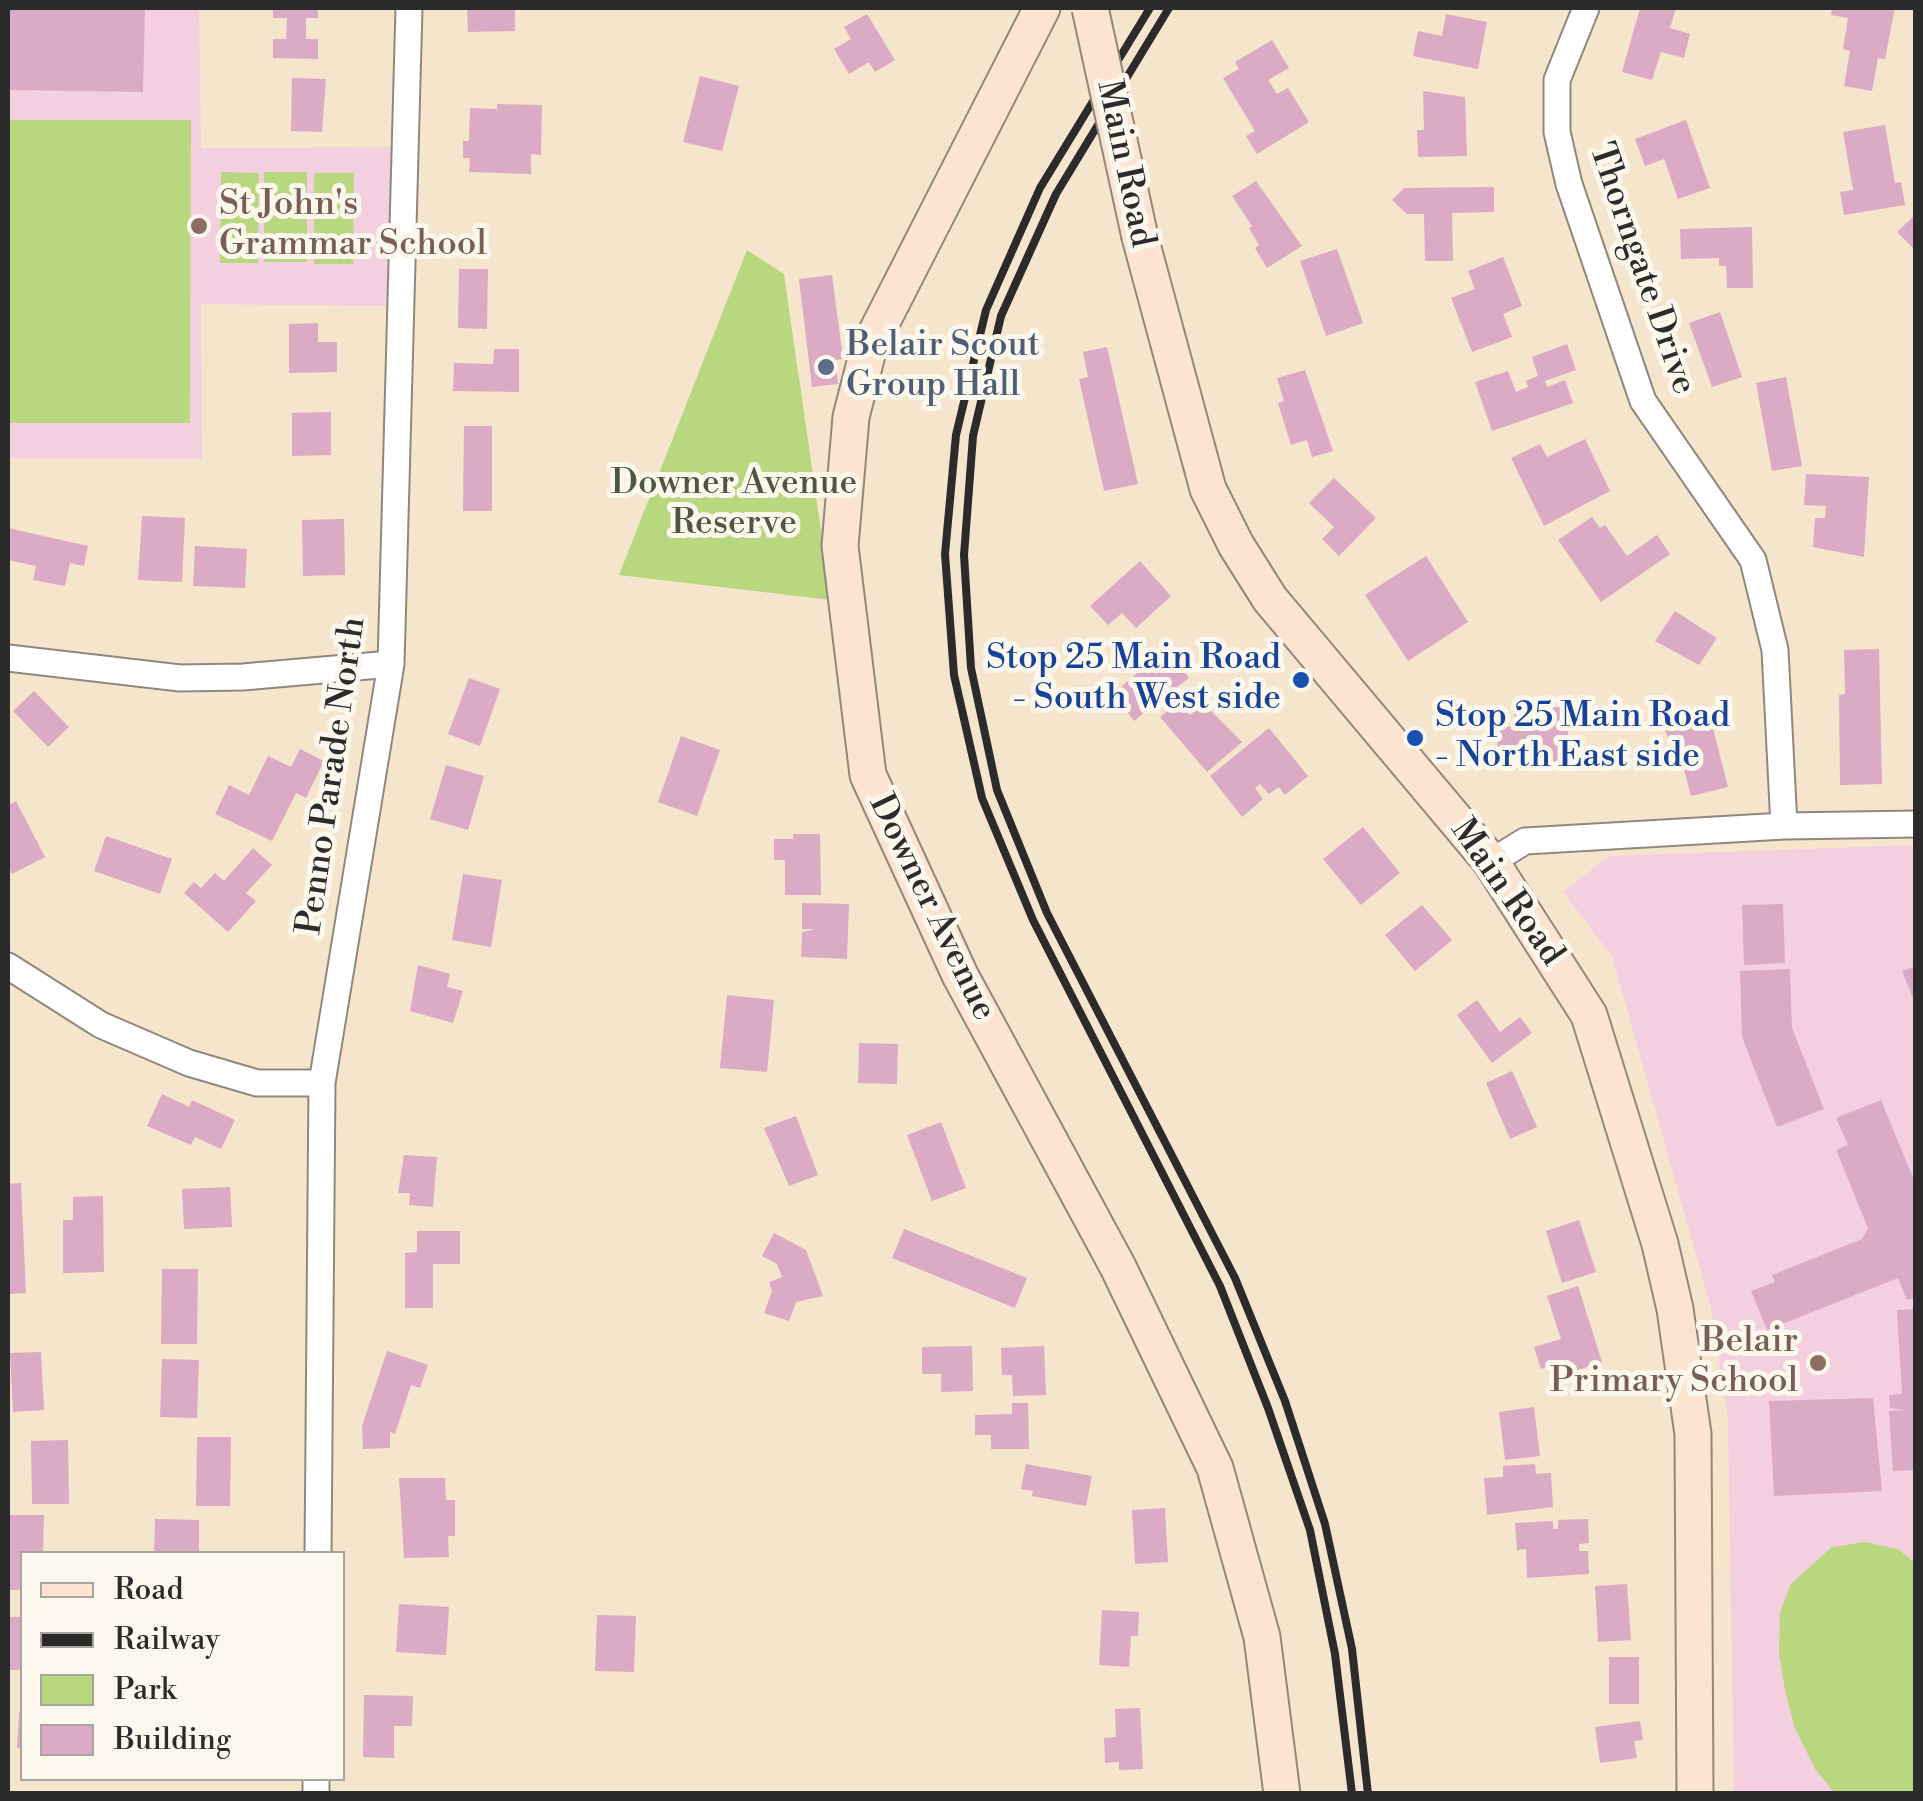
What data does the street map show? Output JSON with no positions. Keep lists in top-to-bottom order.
{
  "streets": {
    "main road": ["Main Road", "Downer Avenue"],
    "street": ["Thorngate Drive", "Penno Parade North"]
  },
  "parks": ["Downer Avenue Reserve"],
  "places": [
    "St John's Grammar School",
    "Belair Scout Group Hall",
    "Stop 25 Main Road - South West side",
    "Stop 25 Main Road - North East side",
    "Belair Primary School"
  ],
  "legend": [
    "Road",
    "Railway",
    "Park",
    "Building"
  ]
}
